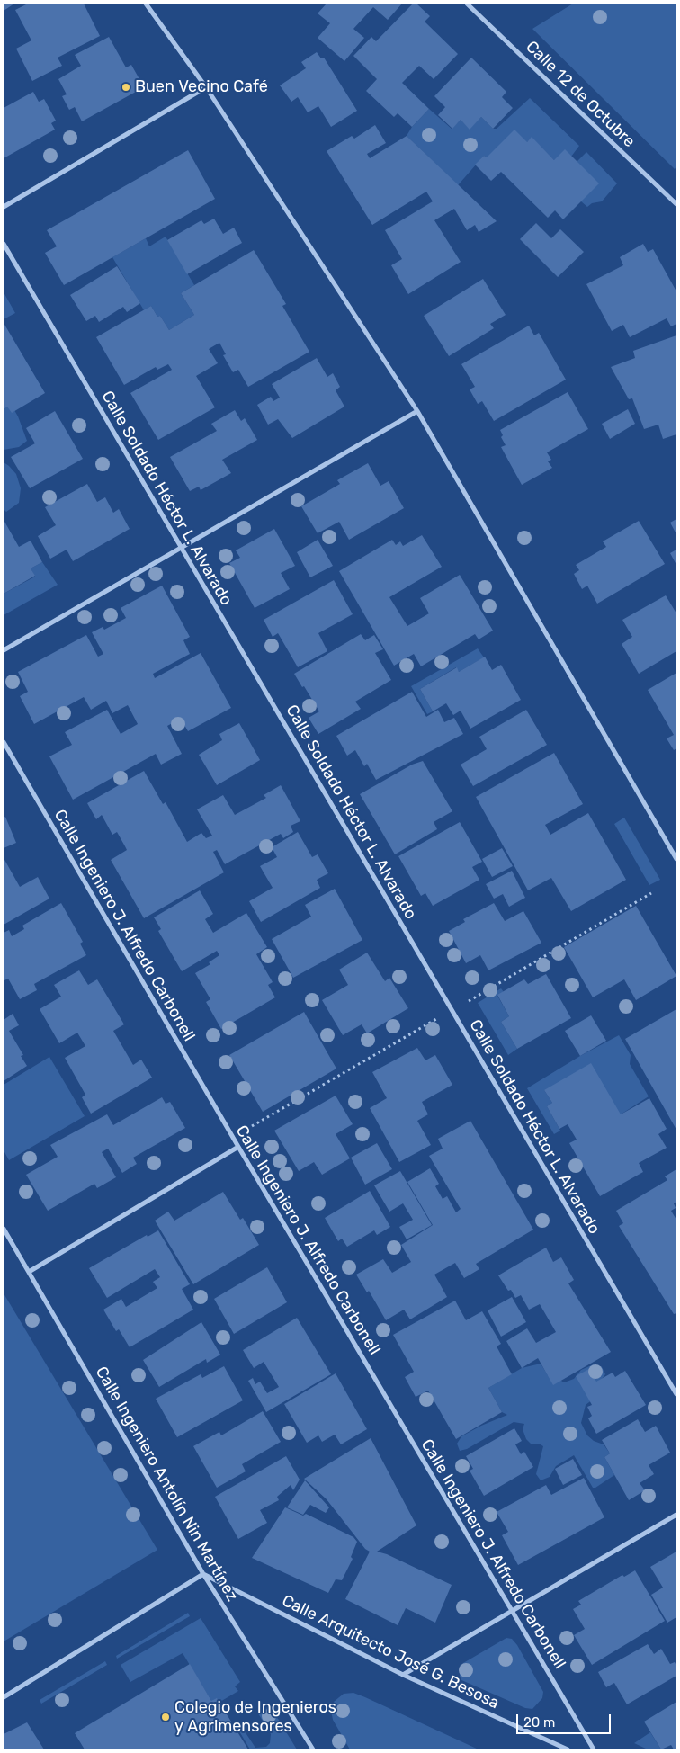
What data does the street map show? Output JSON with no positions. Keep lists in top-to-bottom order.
{
  "streets": {
    "street": [
      "Calle 12 de Octubre",
      "Calle Soldado Héctor L. Alvarado",
      "Calle Ingeniero J. Alfredo Carbonell",
      "Calle Ingeniero Antolín Nin Martínez",
      "Calle Arquitecto José G. Besosa"
    ]
  },
  "crossings": [
    ["Calle Ingeniero Antolín Nin Martínez", "Calle Arquitecto José G. Besosa"]
  ],
  "places": ["Buen Vecino Café", "Colegio de Ingenieros y Agrimensores"],
  "scale_bar": "20 m"
}
